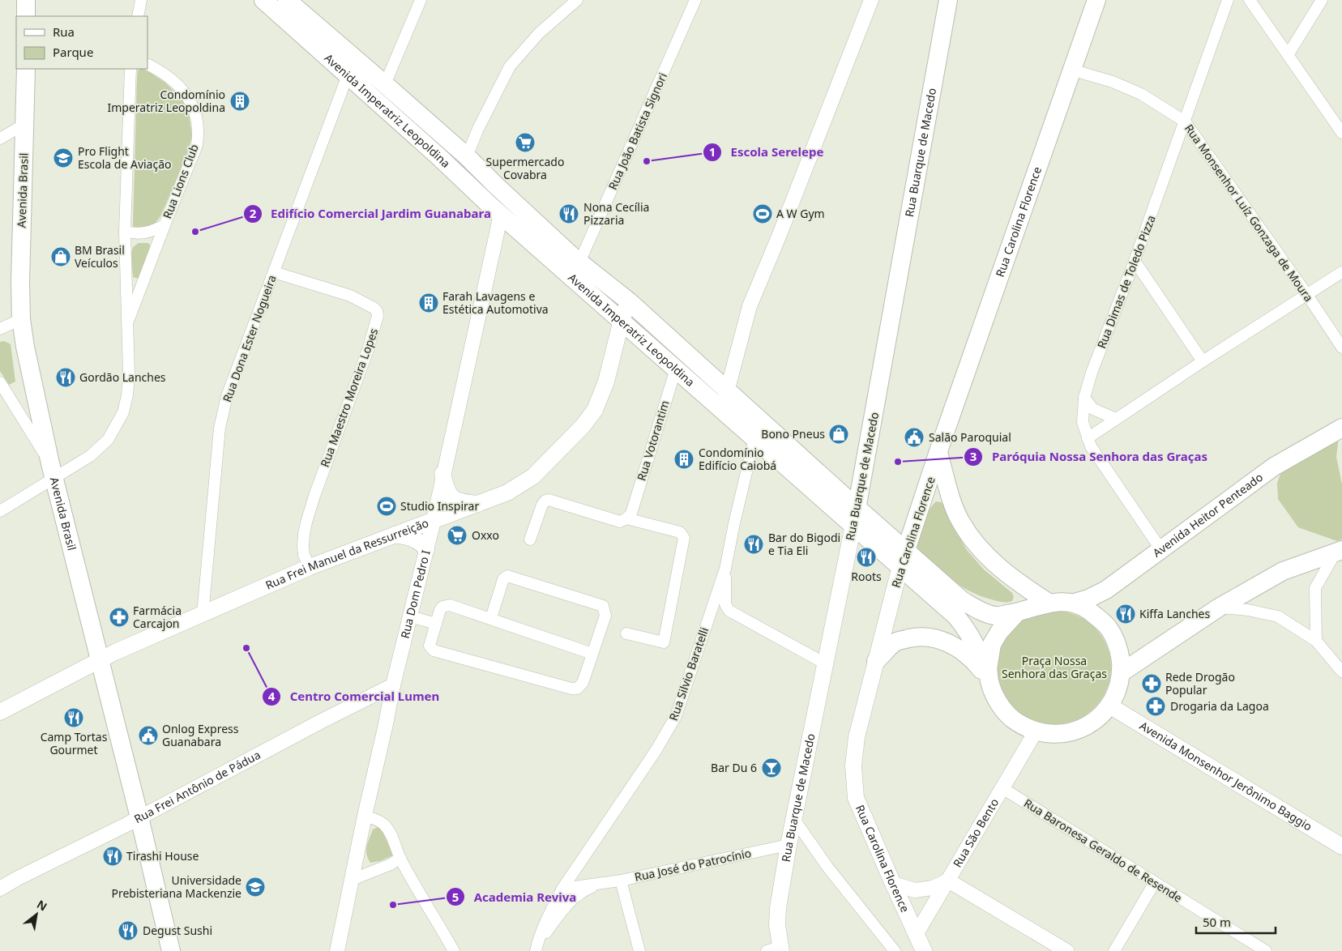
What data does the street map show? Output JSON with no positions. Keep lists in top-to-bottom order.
{
  "streets": {
    "main road": [
      "Avenida Imperatriz Leopoldina",
      "Rua Buarque de Macedo",
      "Avenida Brasil",
      "Rua Carolina Florence",
      "Avenida Heitor Penteado",
      "Rua Frei Manuel da Ressurreição",
      "Avenida Monsenhor Jerônimo Baggio"
    ],
    "street": [
      "Rua João Batista Signori",
      "Rua Lions Club",
      "Rua Monsenhor Luíz Gonzaga de Moura",
      "Rua Dimas de Toledo Pizza",
      "Rua Dona Ester Nogueira",
      "Rua Maestro Moreira Lopes",
      "Rua Votorantim",
      "Rua Dom Pedro I",
      "Rua Silvio Baratelli",
      "Rua Frei Antônio de Pádua",
      "Rua São Bento",
      "Rua Baronesa Geraldo de Resende",
      "Rua José do Patrocínio"
    ]
  },
  "crossings": [
    ["Avenida Imperatriz Leopoldina", "Rua João Batista Signori"],
    ["Avenida Imperatriz Leopoldina", "Rua Buarque de Macedo"],
    ["Avenida Imperatriz Leopoldina", "Rua Carolina Florence"],
    ["Avenida Imperatriz Leopoldina", "Rua Dona Ester Nogueira"],
    ["Avenida Imperatriz Leopoldina", "Rua Votorantim"],
    ["Avenida Imperatriz Leopoldina", "Avenida Heitor Penteado"],
    ["Avenida Imperatriz Leopoldina", "Rua Frei Manuel da Ressurreição"],
    ["Avenida Imperatriz Leopoldina", "Rua Dom Pedro I"],
    ["Avenida Imperatriz Leopoldina", "Rua Silvio Baratelli"],
    ["Avenida Imperatriz Leopoldina", "Avenida Monsenhor Jerônimo Baggio"],
    ["Avenida Imperatriz Leopoldina", "Rua São Bento"],
    ["Rua Buarque de Macedo", "Rua José do Patrocínio"],
    ["Rua Lions Club", "Avenida Brasil"],
    ["Avenida Brasil", "Rua Frei Manuel da Ressurreição"],
    ["Avenida Brasil", "Rua Frei Antônio de Pádua"],
    ["Rua Monsenhor Luíz Gonzaga de Moura", "Rua Carolina Florence"],
    ["Rua Monsenhor Luíz Gonzaga de Moura", "Rua Dimas de Toledo Pizza"],
    ["Rua Carolina Florence", "Rua São Bento"],
    ["Rua Dimas de Toledo Pizza", "Avenida Heitor Penteado"],
    ["Rua Dona Ester Nogueira", "Rua Maestro Moreira Lopes"],
    ["Rua Dona Ester Nogueira", "Rua Frei Manuel da Ressurreição"],
    ["Rua Maestro Moreira Lopes", "Rua Frei Manuel da Ressurreição"],
    ["Avenida Heitor Penteado", "Avenida Monsenhor Jerônimo Baggio"],
    ["Avenida Heitor Penteado", "Rua São Bento"],
    ["Rua Frei Manuel da Ressurreição", "Rua Dom Pedro I"],
    ["Rua Dom Pedro I", "Rua Frei Antônio de Pádua"],
    ["Rua Silvio Baratelli", "Rua José do Patrocínio"],
    ["Avenida Monsenhor Jerônimo Baggio", "Rua São Bento"],
    ["Rua São Bento", "Rua Baronesa Geraldo de Resende"]
  ],
  "parks": ["Praça Nossa Senhora das Graças"],
  "places": {
    "building": ["Condomínio Imperatriz Leopoldina", "Farah Lavagens e Estética Automotiva", "Condomínio Edifício Caiobá"],
    "supermarket": ["Supermercado Covabra", "Oxxo"],
    "school or university": ["Pro Flight Escola de Aviação", "Universidade Prebisteriana Mackenzie"],
    "other": [
      "Escola Serelepe",
      "Edifício Comercial Jardim Guanabara",
      "Paróquia Nossa Senhora das Graças",
      "Centro Comercial Lumen",
      "Academia Reviva"
    ],
    "restaurant": [
      "Nona Cecília Pizzaria",
      "Gordão Lanches",
      "Bar do Bigodi e Tia Eli",
      "Roots",
      "Kiffa Lanches",
      "Camp Tortas Gourmet",
      "Tirashi House",
      "Degust Sushi"
    ],
    "sports": ["A W Gym", "Studio Inspirar"],
    "shop": ["BM Brasil Veículos", "Bono Pneus"],
    "public building": ["Salão Paroquial", "Onlog Express Guanabara"],
    "pharmacy": ["Farmácia Carcajon", "Rede Drogão Popular", "Drogaria da Lagoa"],
    "bar": ["Bar Du 6"]
  },
  "legend": ["Rua", "Parque"],
  "scale_bar": "50 m",
  "north": "top right"
}
